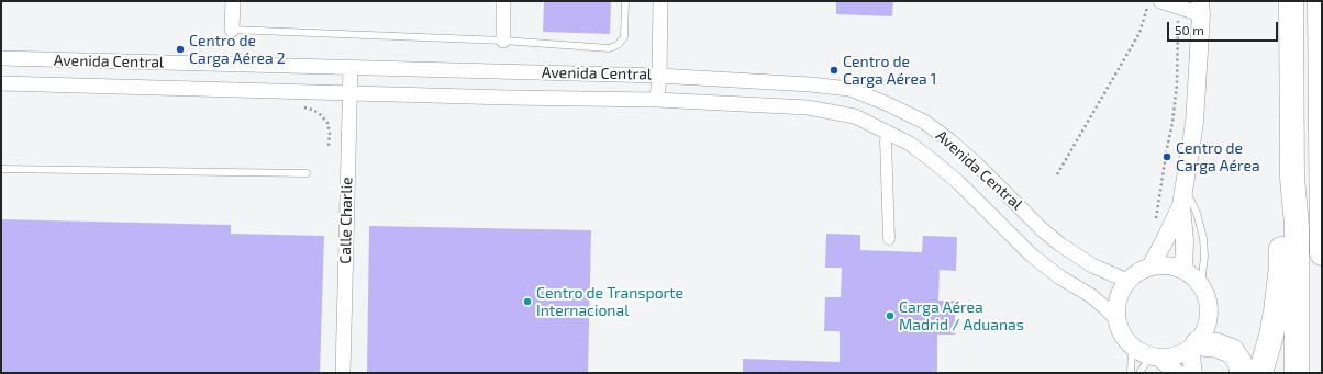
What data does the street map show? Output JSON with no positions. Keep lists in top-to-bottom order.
{
  "streets": {
    "street": ["Avenida Central", "Calle Charlie"]
  },
  "crossings": [
    ["Avenida Central", "Calle Charlie"]
  ],
  "places": [
    "Centro de Carga Aérea 2",
    "Centro de Carga Aérea 1",
    "Centro de Carga Aérea",
    "Centro de Transporte Internacional",
    "Carga Aérea Madrid / Aduanas"
  ],
  "scale_bar": "50 m"
}
